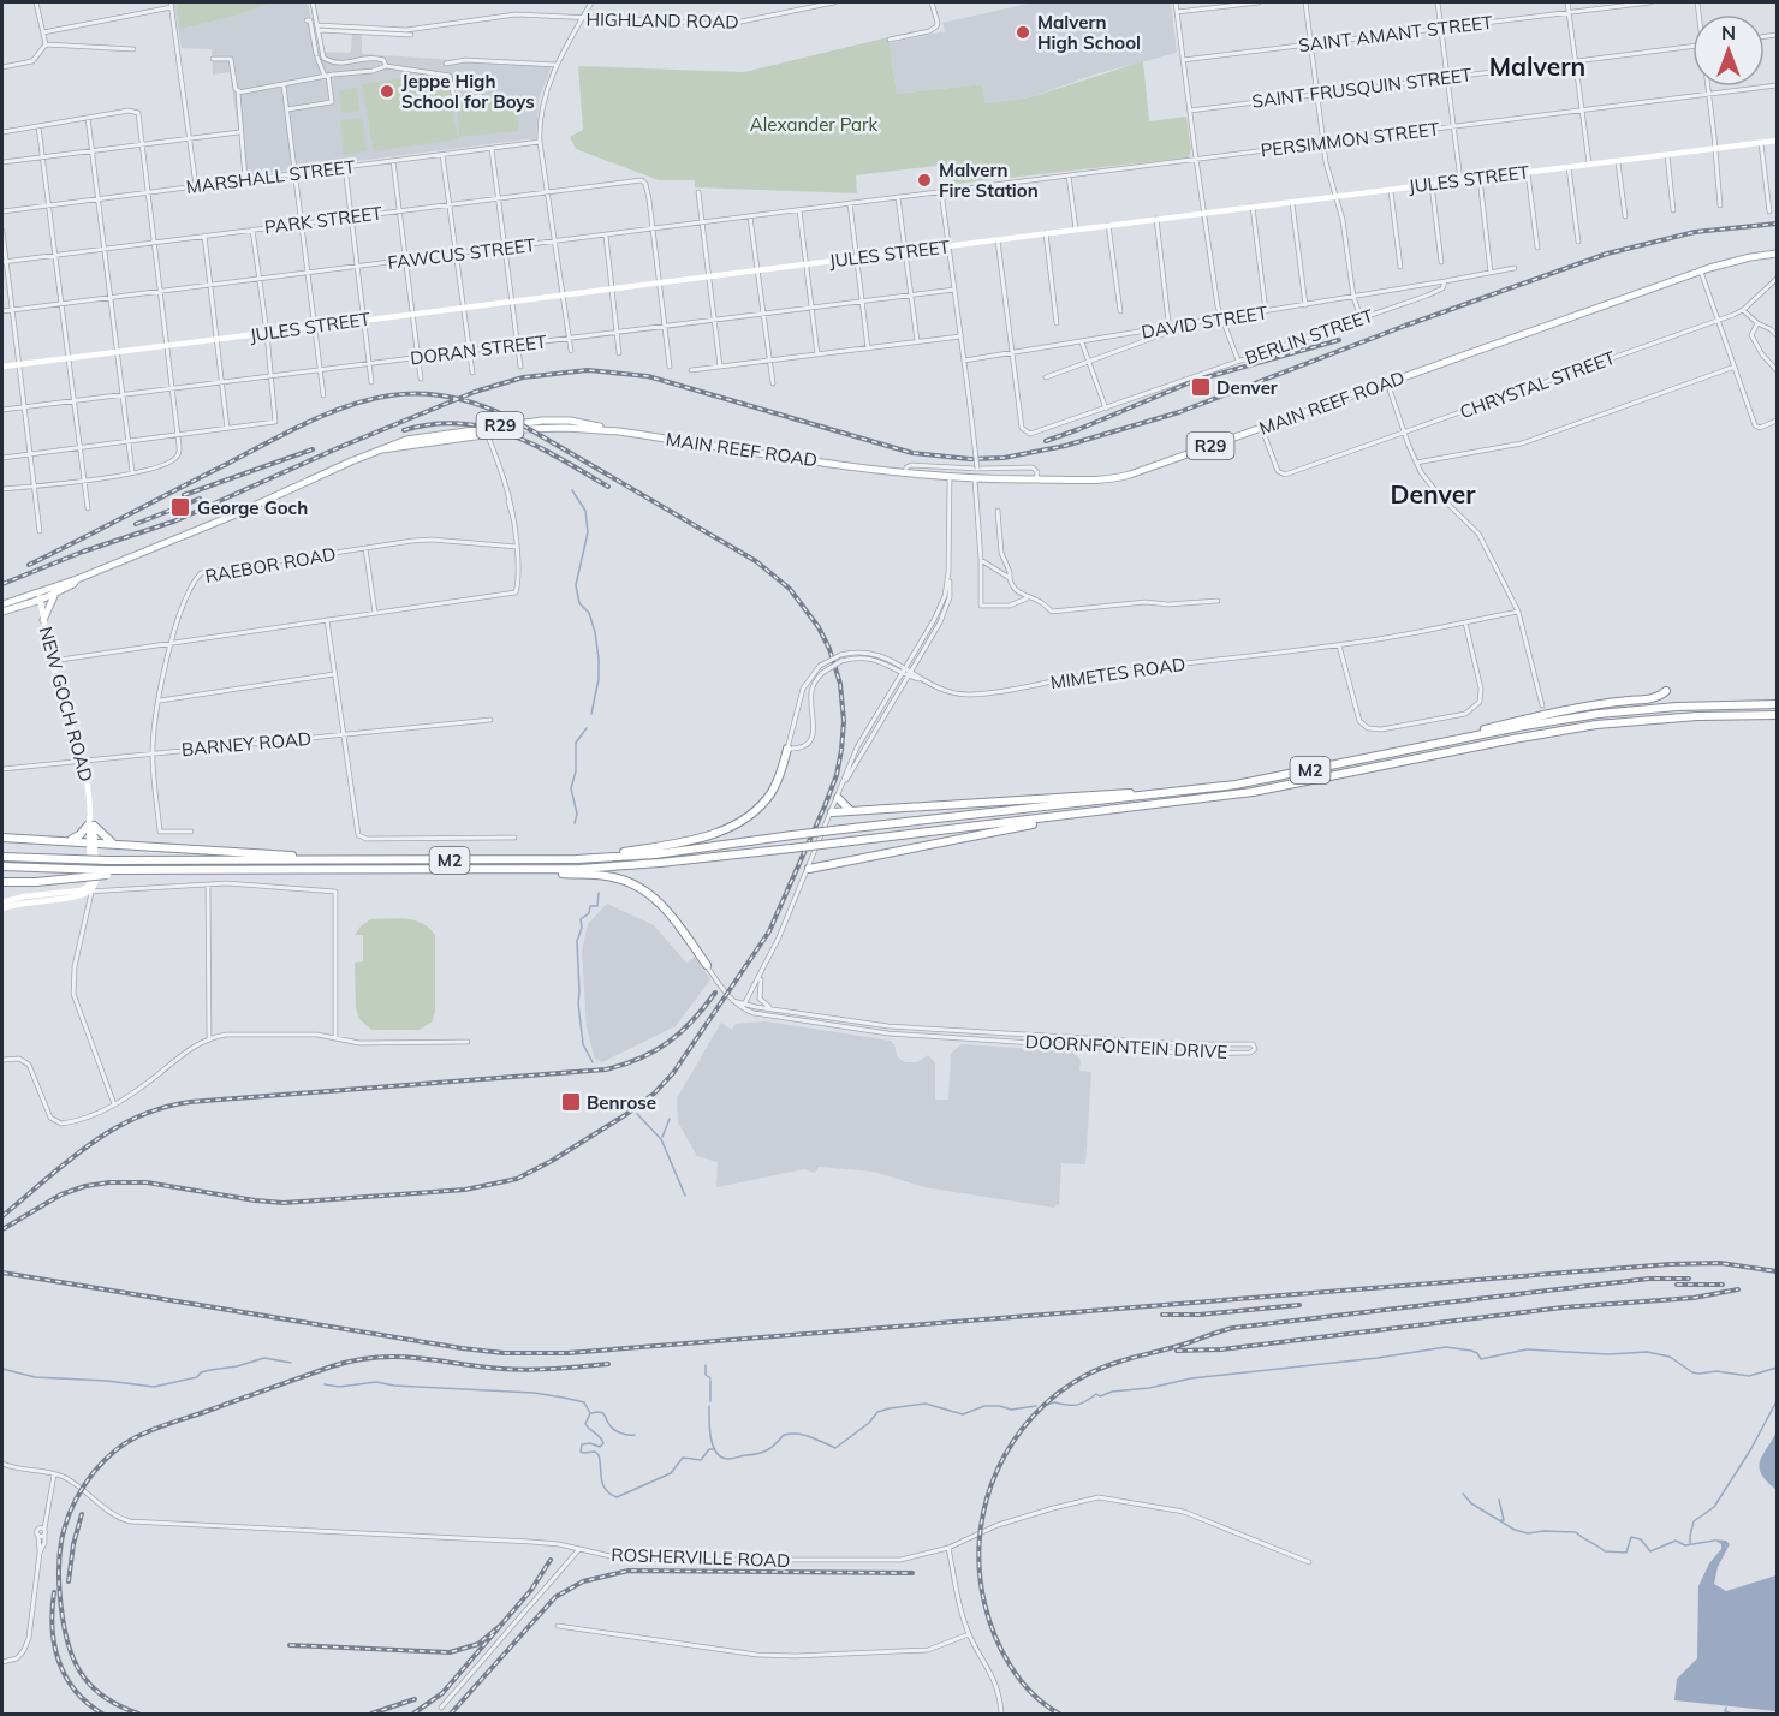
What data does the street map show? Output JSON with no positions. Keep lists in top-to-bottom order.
{
  "streets": {
    "highway": ["M2"],
    "main road": [
      "JULES STREET",
      "MAIN REEF ROAD",
      "R29",
      "NEW GOCH ROAD"
    ],
    "street": [
      "HIGHLAND ROAD",
      "SAINT AMANT STREET",
      "SAINT FRUSQUIN STREET",
      "PERSIMMON STREET",
      "MARSHALL STREET",
      "PARK STREET",
      "FAWCUS STREET",
      "DAVID STREET",
      "BERLIN STREET",
      "DORAN STREET",
      "CHRYSTAL STREET",
      "RAEBOR ROAD",
      "MIMETES ROAD",
      "BARNEY ROAD",
      "DOORNFONTEIN DRIVE",
      "ROSHERVILLE ROAD"
    ]
  },
  "crossings": [
    ["PERSIMMON STREET", "FAWCUS STREET"],
    ["PARK STREET", "FAWCUS STREET"],
    ["DAVID STREET", "BERLIN STREET"],
    ["CHRYSTAL STREET", "MAIN REEF ROAD"],
    ["MAIN REEF ROAD", "NEW GOCH ROAD"],
    ["RAEBOR ROAD", "BARNEY ROAD"],
    ["NEW GOCH ROAD", "BARNEY ROAD"]
  ],
  "districts": ["Malvern", "Denver"],
  "parks": ["Alexander Park"],
  "places": {
    "other": ["Malvern High School", "Jeppe High School for Boys", "Malvern Fire Station"],
    "transit": ["Denver", "George Goch", "Benrose"]
  },
  "north": "top"
}
